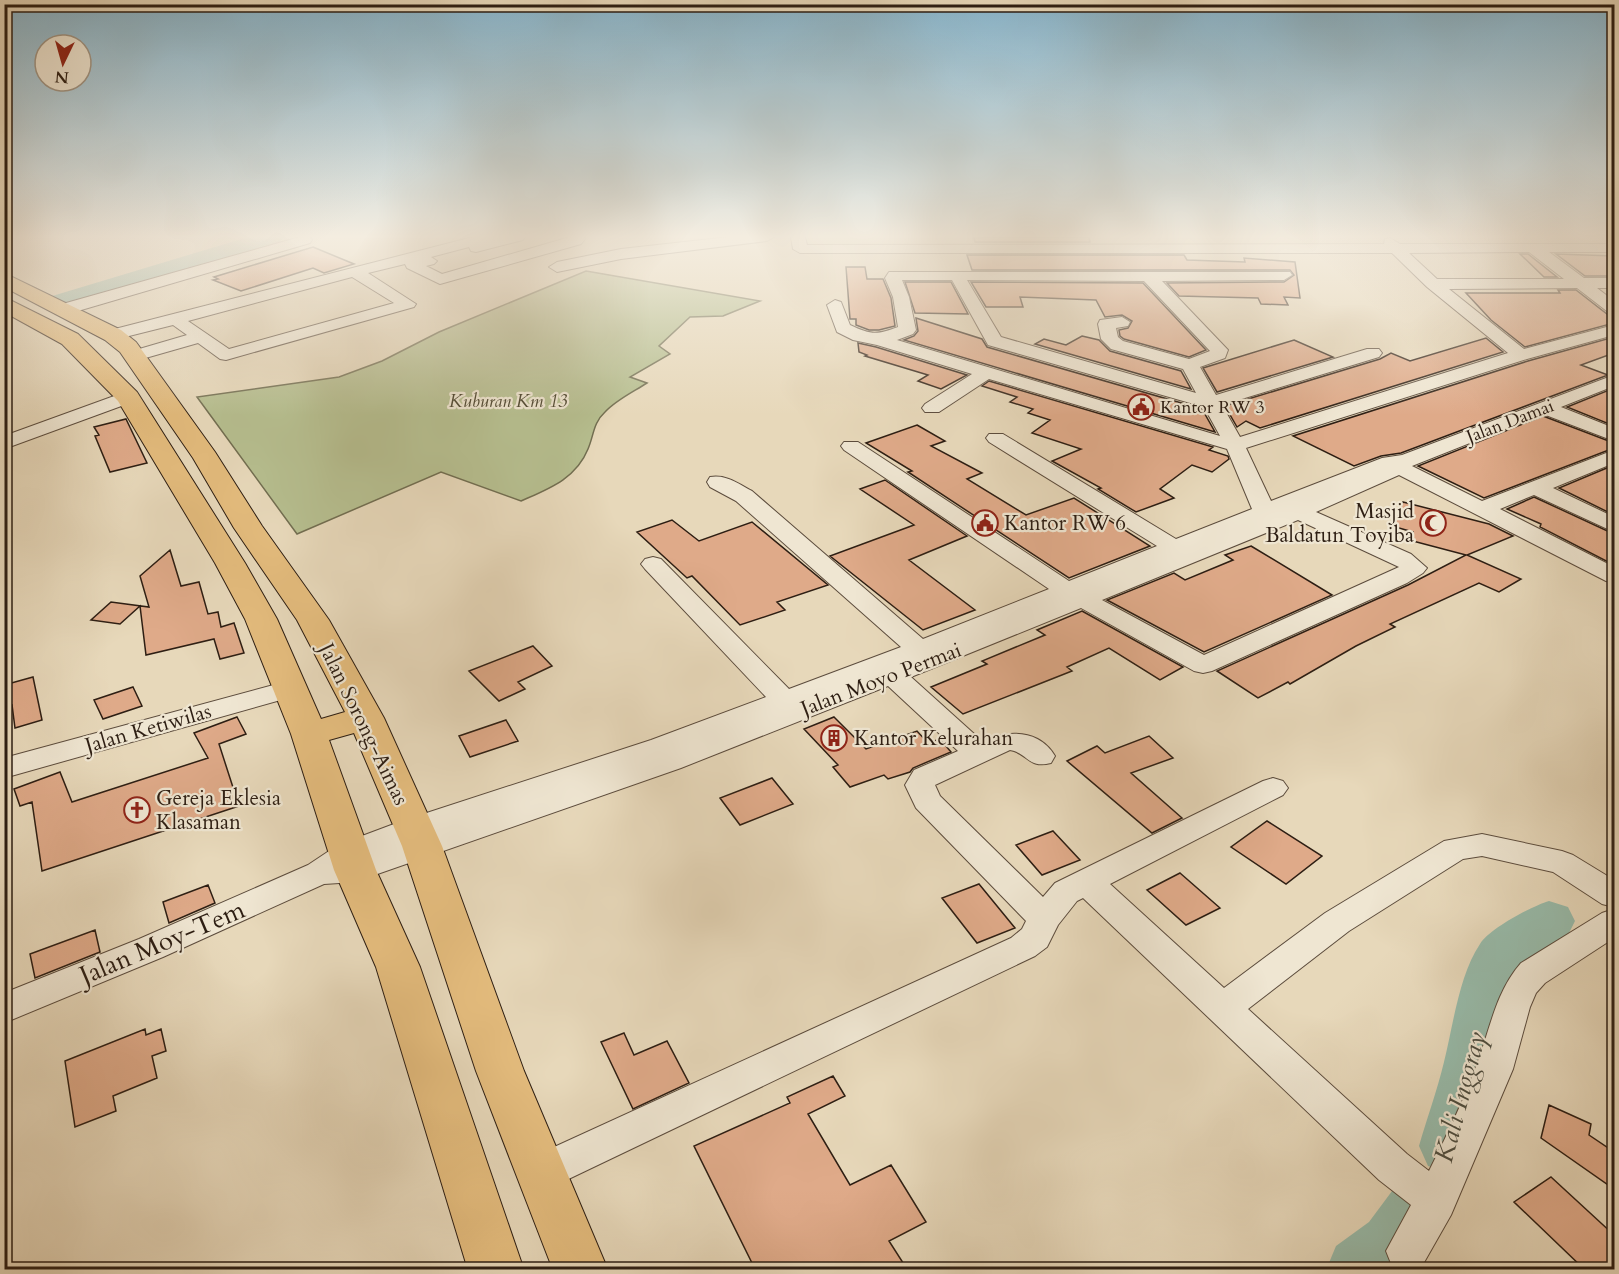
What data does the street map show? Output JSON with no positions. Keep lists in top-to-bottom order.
{
  "streets": {
    "highway": ["Jalan Sorong-Aimas"],
    "street": [
      "Jalan Damai",
      "Jalan Moyo Permai",
      "Jalan Ketiwilas",
      "Jalan Moy-Tem"
    ]
  },
  "crossings": [
    ["Jalan Damai", "Jalan Moyo Permai"],
    ["Jalan Moyo Permai", "Jalan Sorong-Aimas"],
    ["Jalan Moyo Permai", "Jalan Moy-Tem"]
  ],
  "water": ["Kali Inggray"],
  "parks": ["Kuburan Km 13"],
  "places": {
    "public building": ["Kantor RW 3", "Kantor RW 6"],
    "mosque": ["Masjid Baldatun Toyiba"],
    "building": ["Kantor Kelurahan"],
    "church": ["Gereja Eklesia Klasaman"]
  },
  "north": "bottom"
}
